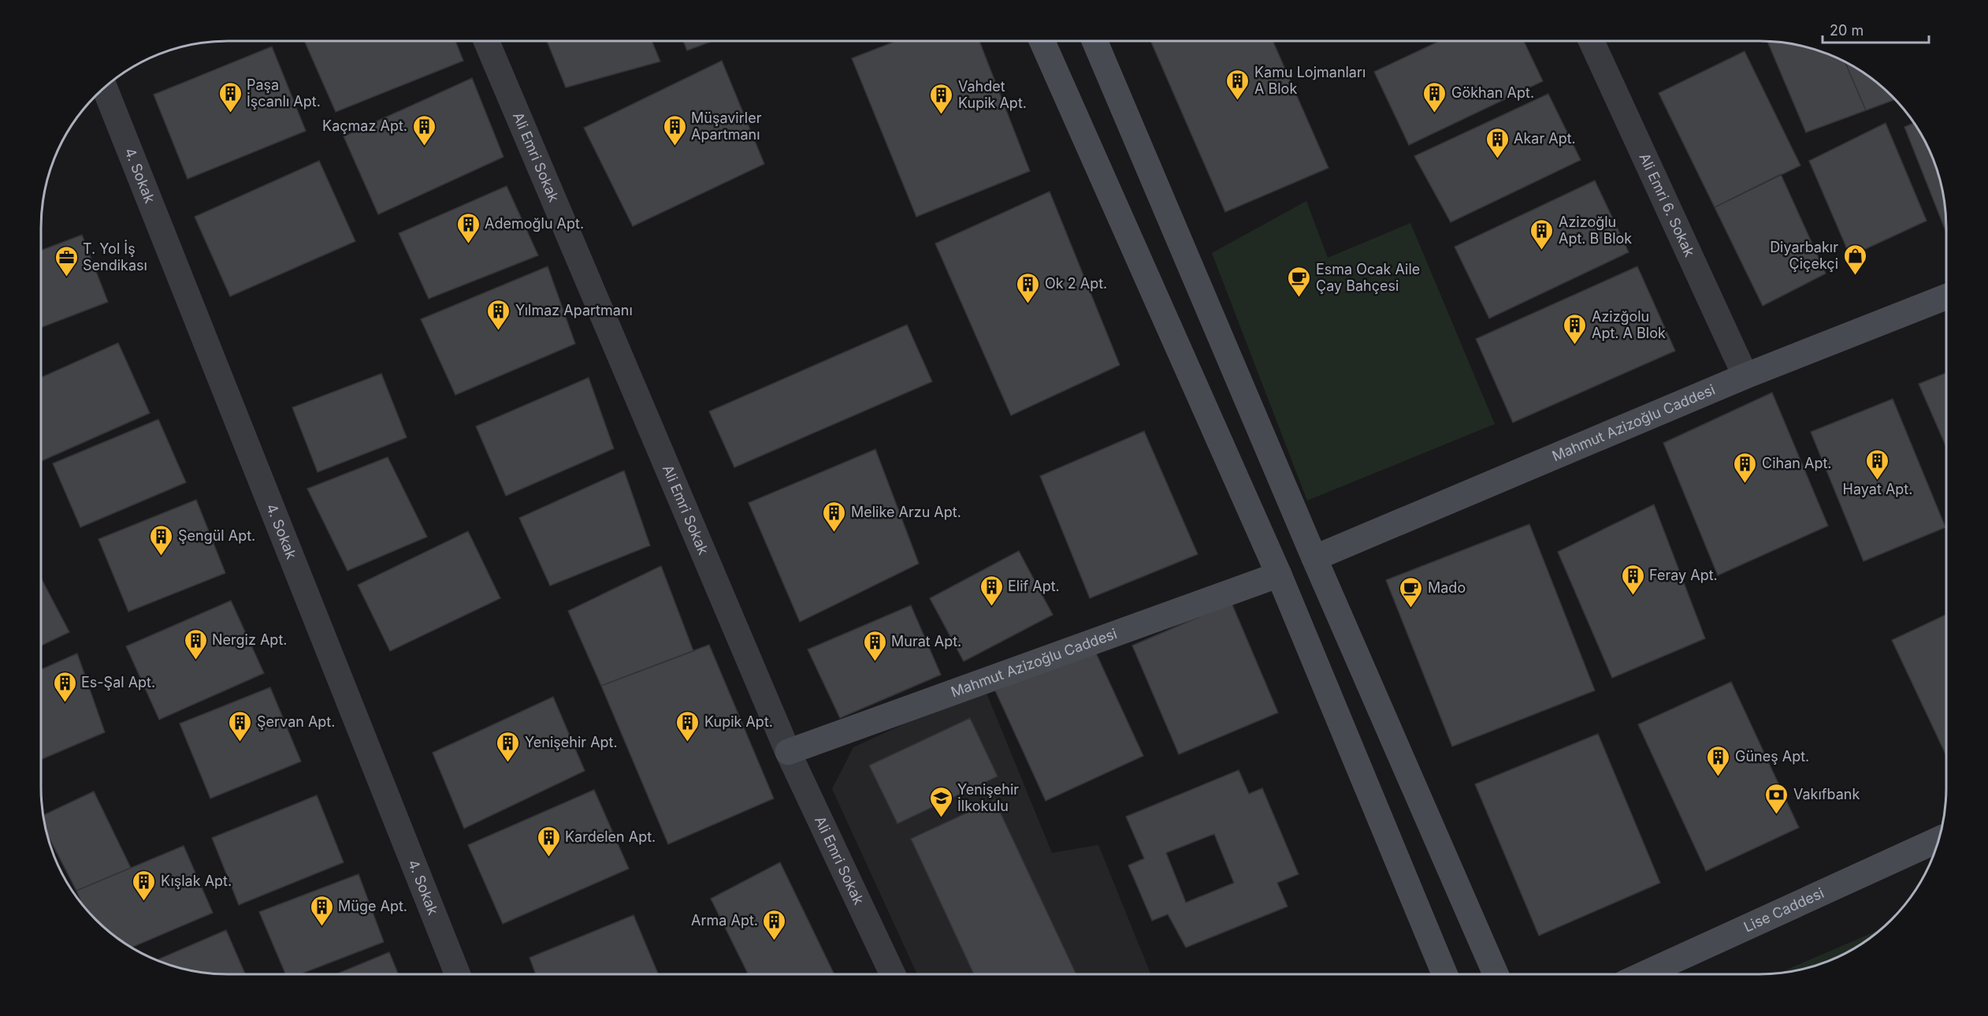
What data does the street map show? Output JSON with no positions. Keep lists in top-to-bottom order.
{
  "streets": {
    "main road": ["Mahmut Azizoğlu Caddesi", "Lise Caddesi"],
    "street": ["Ali Emri Sokak", "4. Sokak", "Ali Emri 6. Sokak"]
  },
  "crossings": [
    ["Ali Emri Sokak", "Mahmut Azizoğlu Caddesi"],
    ["Ali Emri 6. Sokak", "Mahmut Azizoğlu Caddesi"]
  ],
  "places": {
    "building": [
      "Kamu Lojmanları A Blok",
      "Paşa İşcanlı Apt.",
      "Gökhan Apt.",
      "Vahdet Kupik Apt.",
      "Kaçmaz Apt.",
      "Müşavirler Apartmanı",
      "Akar Apt.",
      "Ademoğlu Apt.",
      "Azizoğlu Apt. B Blok",
      "Ok 2 Apt.",
      "Yılmaz Apartmanı",
      "Azizğolu Apt. A Blok",
      "Hayat Apt.",
      "Cihan Apt.",
      "Melike Arzu Apt.",
      "Şengül Apt.",
      "Feray Apt.",
      "Elif Apt.",
      "Nergiz Apt.",
      "Murat Apt.",
      "Es-Şal Apt.",
      "Şervan Apt.",
      "Kupik Apt.",
      "Yenişehir Apt.",
      "Güneş Apt.",
      "Kardelen Apt.",
      "Kışlak Apt.",
      "Müge Apt.",
      "Arma Apt."
    ],
    "shop": ["Diyarbakır Çiçekçi"],
    "office": ["T. Yol İş Sendikası"],
    "cafe": ["Esma Ocak Aile Çay Bahçesi", "Mado"],
    "bank": ["Vakıfbank"],
    "school or university": ["Yenişehir İlkokulu"]
  },
  "scale_bar": "20 m"
}
